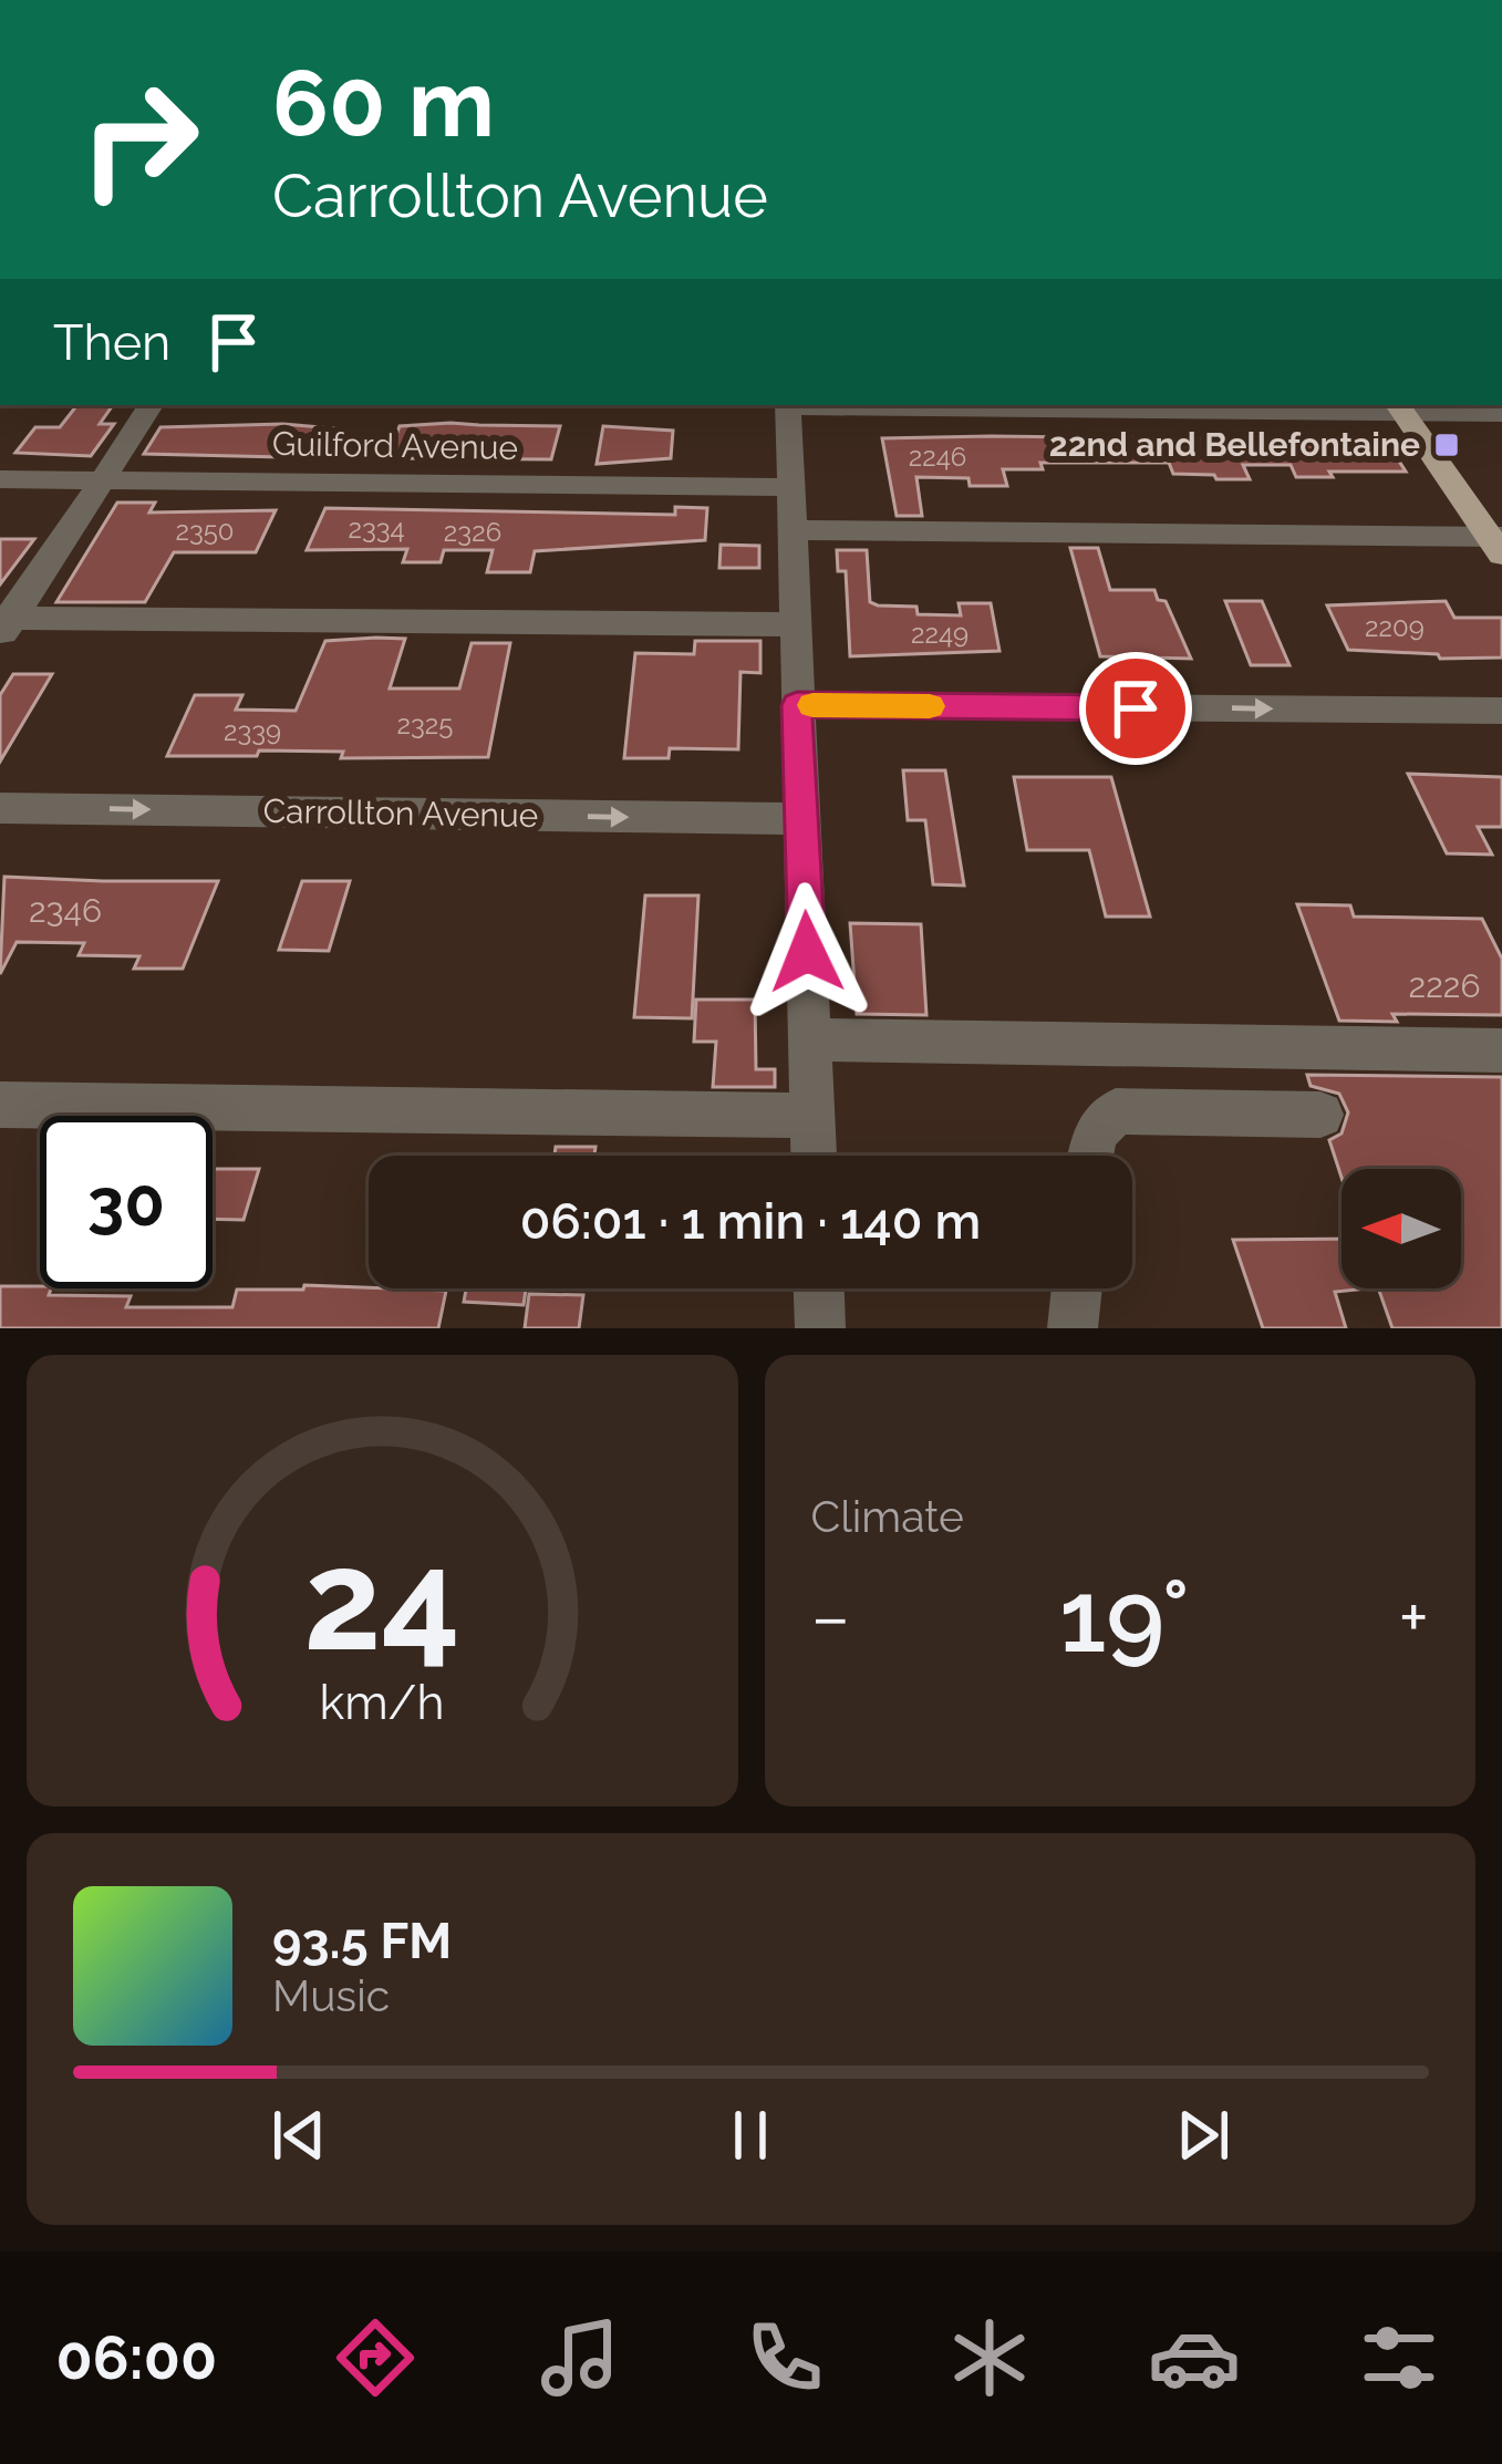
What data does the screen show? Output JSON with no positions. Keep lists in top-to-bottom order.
{
  "streets": {
    "street": ["Guilford Avenue", "Carrollton Avenue"]
  },
  "places": {
    "transit": ["22nd and Bellefontaine"]
  },
  "house_numbers": [
    "2246",
    "2334",
    "2350",
    "2326",
    "2209",
    "2249",
    "2325",
    "2339",
    "2346",
    "2226"
  ],
  "north": "left",
  "page": {
    "turn": ["60 m", "Carrollton Avenue"],
    "then": "Then",
    "limit": "30",
    "trip": "06:01 · 1 min · 140 m",
    "tile": "Climate",
    "heat": ["−", "19°", "+"],
    "song": ["93.5 FM", "Music"],
    "tabs": "06:00",
    "gauge": ["24", "km/h"]
  }
}
